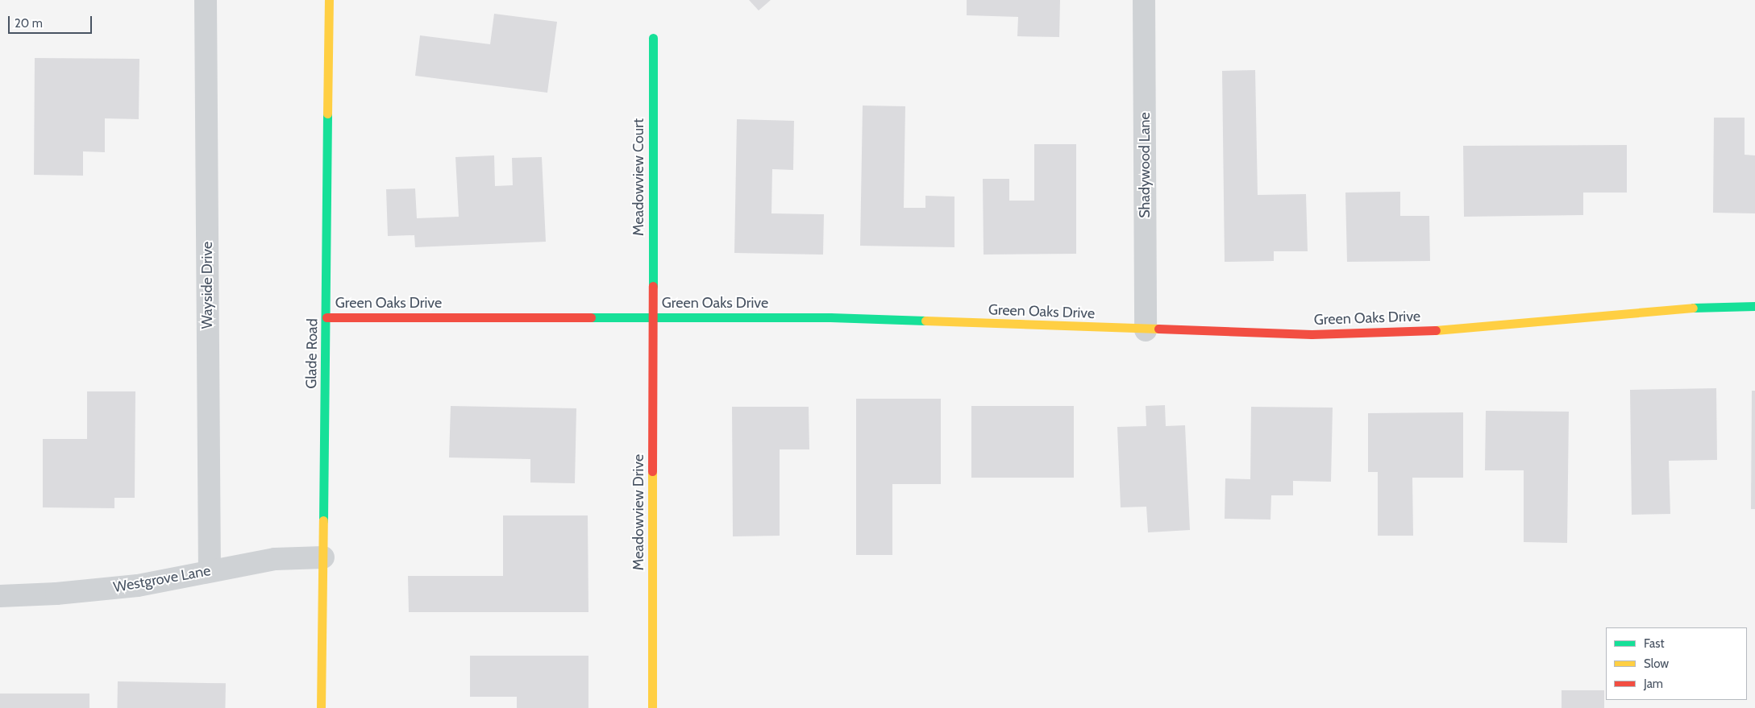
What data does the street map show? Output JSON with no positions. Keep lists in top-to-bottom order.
{
  "streets": {
    "street": [
      "Shadywood Lane",
      "Meadowview Court",
      "Wayside Drive",
      "Green Oaks Drive",
      "Glade Road",
      "Meadowview Drive",
      "Westgrove Lane"
    ]
  },
  "crossings": [
    ["Shadywood Lane", "Green Oaks Drive"],
    ["Meadowview Court", "Green Oaks Drive"],
    ["Meadowview Court", "Meadowview Drive"],
    ["Wayside Drive", "Westgrove Lane"],
    ["Green Oaks Drive", "Glade Road"],
    ["Green Oaks Drive", "Meadowview Drive"],
    ["Glade Road", "Westgrove Lane"]
  ],
  "legend": ["Fast", "Slow", "Jam"],
  "scale_bar": "20 m"
}
